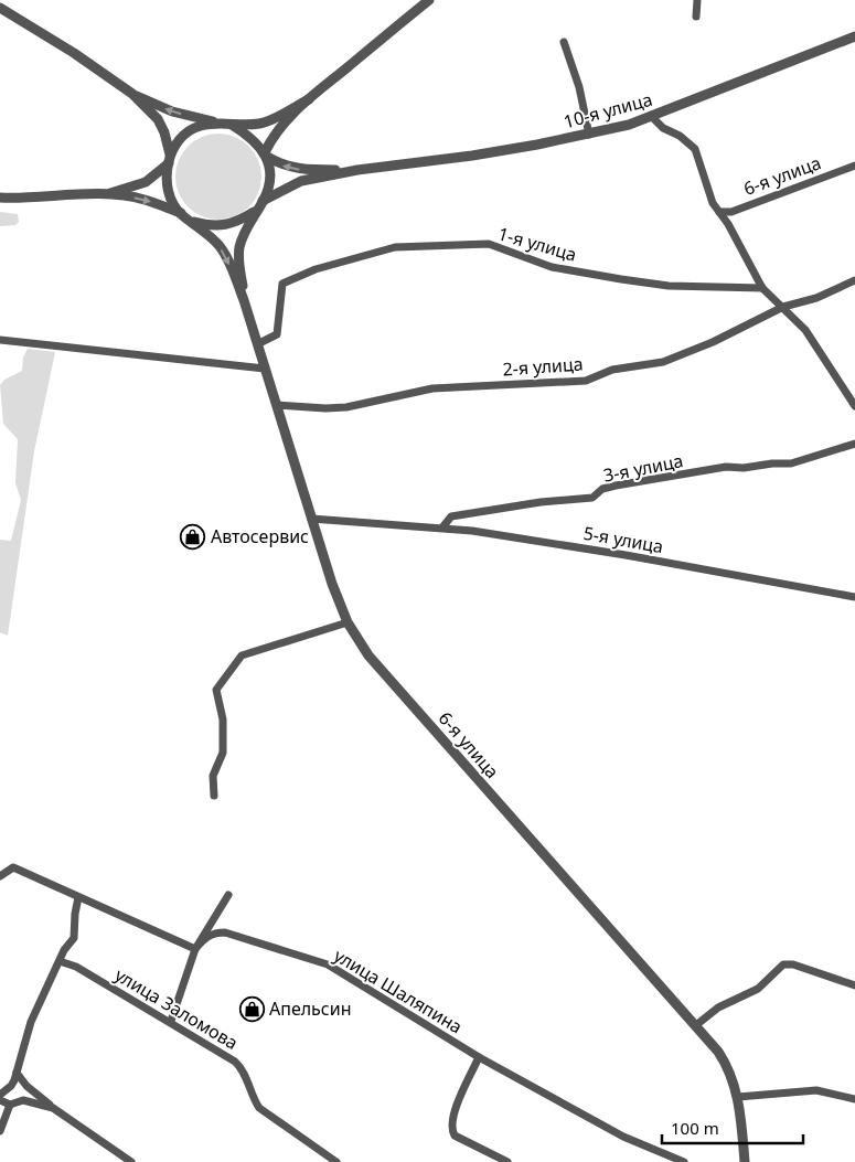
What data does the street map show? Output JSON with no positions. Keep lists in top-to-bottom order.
{
  "streets": {
    "street": [
      "10-я улица",
      "6-я улица",
      "1-я улица",
      "2-я улица",
      "3-я улица",
      "5-я улица",
      "улица Шаляпина",
      "улица Заломова"
    ]
  },
  "crossings": [
    ["6-я улица", "1-я улица"],
    ["6-я улица", "2-я улица"],
    ["6-я улица", "5-я улица"],
    ["3-я улица", "5-я улица"]
  ],
  "places": {
    "shop": ["Автосервис", "Апельсин"]
  },
  "scale_bar": "100 m"
}
